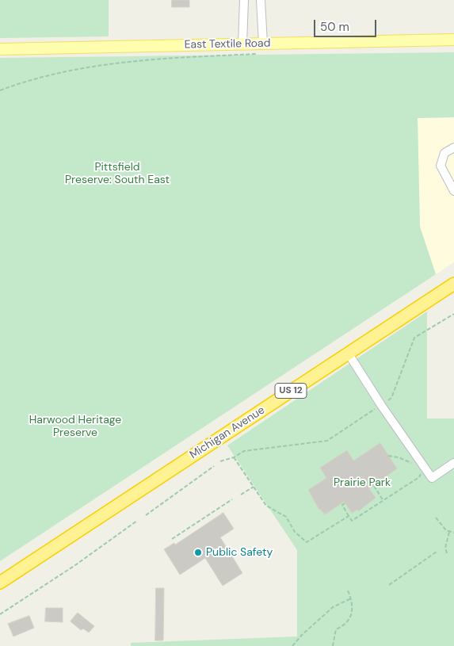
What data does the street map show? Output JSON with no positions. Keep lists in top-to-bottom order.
{
  "streets": {
    "highway": ["US 12", "Michigan Avenue"],
    "main road": ["East Textile Road"]
  },
  "parks": ["Pittsfield Preserve: South East", "Harwood Heritage Preserve", "Prairie Park"],
  "places": ["Public Safety"],
  "scale_bar": "50 m"
}
